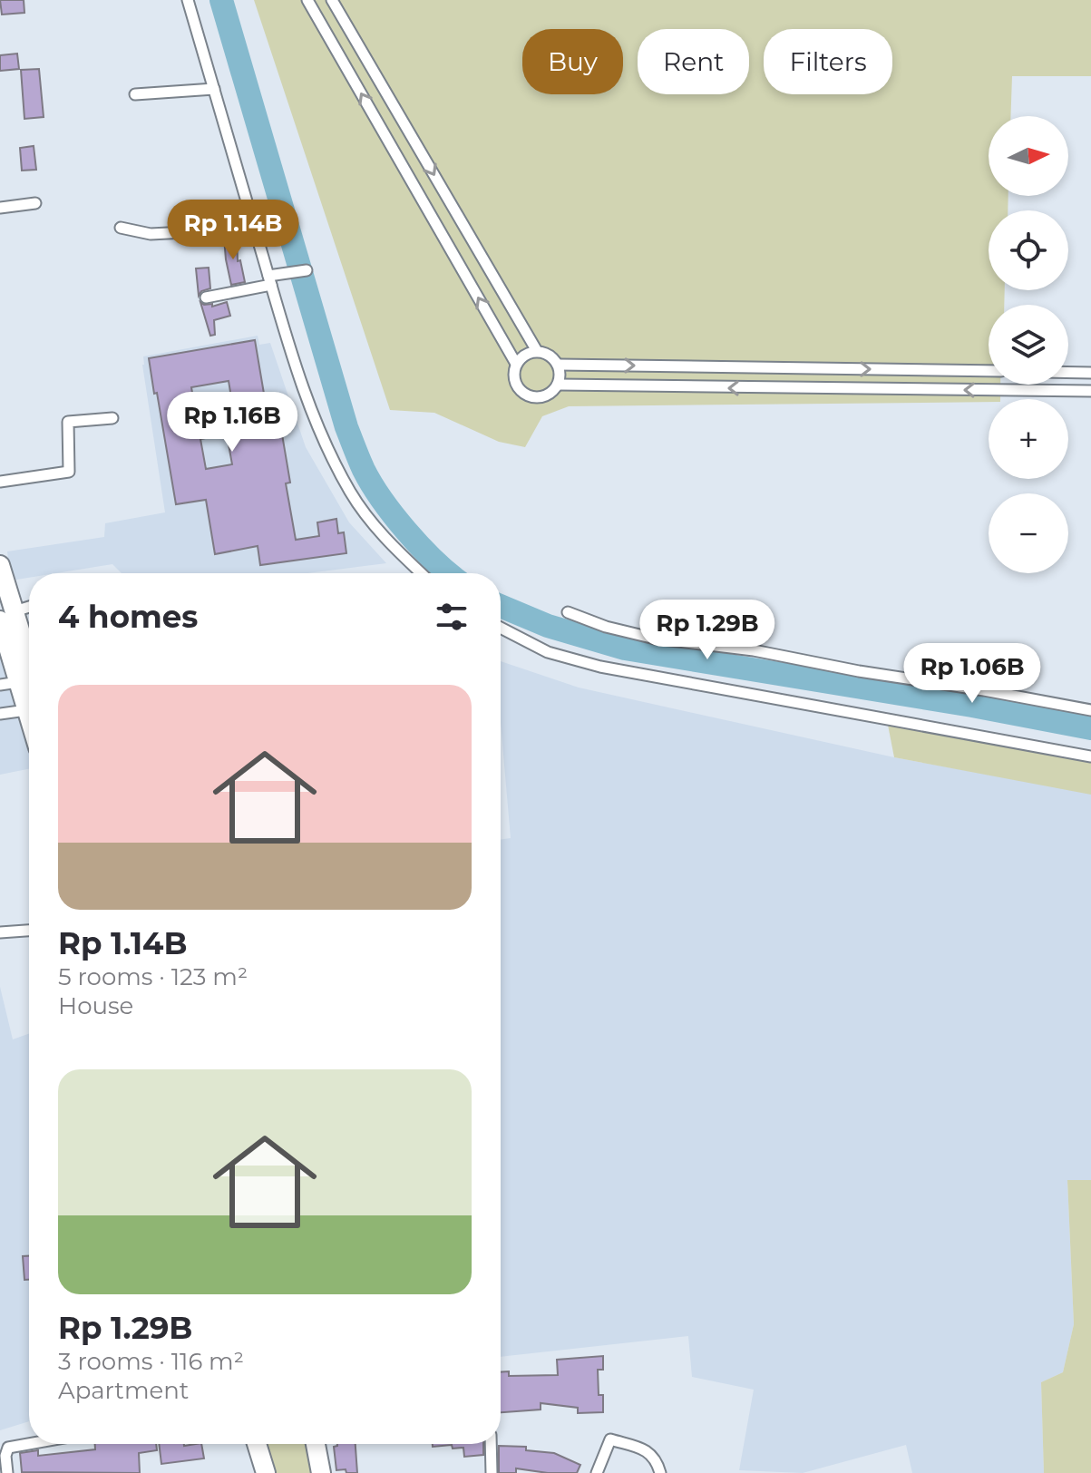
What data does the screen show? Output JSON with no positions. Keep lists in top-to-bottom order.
{
  "north": "right",
  "page": {
    "chip": ["Buy", "Rent", "Filters"],
    "map_buttons": ["+", "−"],
    "price": [
      "Rp 1.14B",
      "Rp 1.16B",
      "Rp 1.29B",
      "Rp 1.06B"
    ],
    "heading": "4 homes",
    "list": [
      {
        "name": "Rp 1.14B",
        "note": "5 rooms · 123 m² · House"
      },
      {
        "name": "Rp 1.29B",
        "note": "3 rooms · 116 m² · Apartment"
      }
    ]
  }
}
